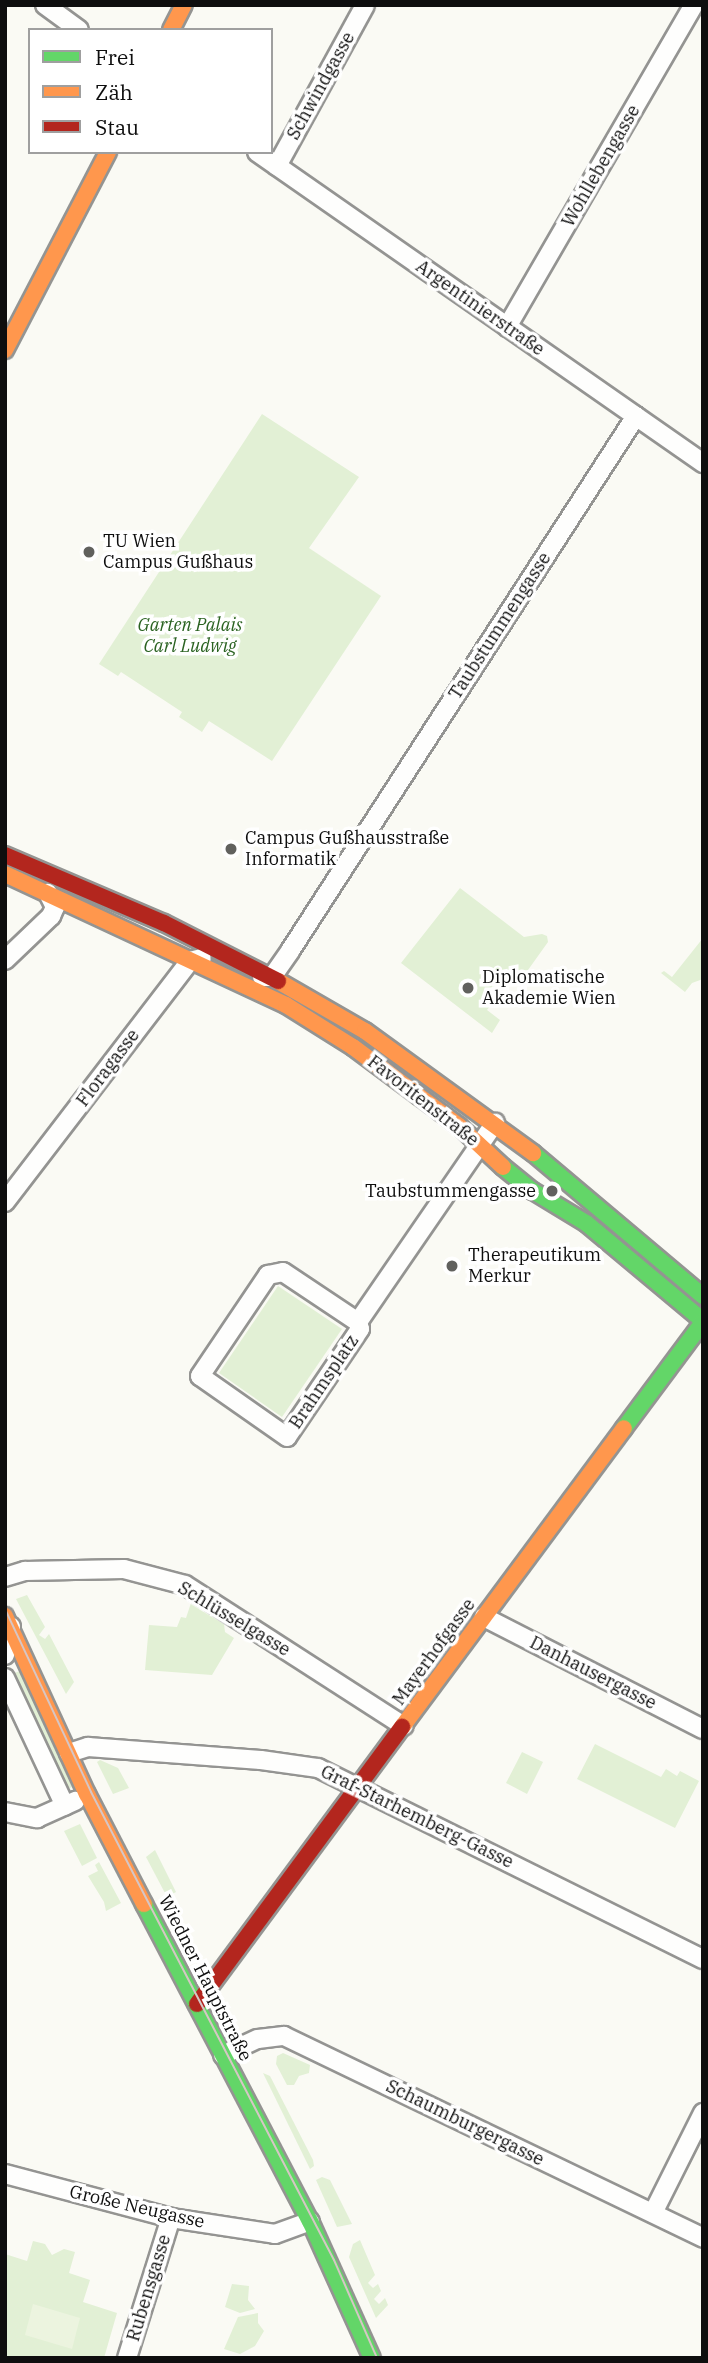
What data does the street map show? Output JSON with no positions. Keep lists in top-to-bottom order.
{
  "streets": {
    "main road": ["Favoritenstraße", "Mayerhofgasse", "Wiedner Hauptstraße"],
    "street": [
      "Schwindgasse",
      "Wohllebengasse",
      "Argentinierstraße",
      "Taubstummengasse",
      "Floragasse",
      "Brahmsplatz",
      "Schlüsselgasse",
      "Danhausergasse",
      "Graf-Starhemberg-Gasse",
      "Schaumburgergasse",
      "Große Neugasse",
      "Rubensgasse"
    ]
  },
  "crossings": [
    ["Schwindgasse", "Argentinierstraße"],
    ["Wohllebengasse", "Argentinierstraße"],
    ["Argentinierstraße", "Taubstummengasse"],
    ["Taubstummengasse", "Favoritenstraße"],
    ["Floragasse", "Favoritenstraße"],
    ["Favoritenstraße", "Mayerhofgasse"],
    ["Schlüsselgasse", "Mayerhofgasse"],
    ["Mayerhofgasse", "Danhausergasse"],
    ["Mayerhofgasse", "Graf-Starhemberg-Gasse"],
    ["Mayerhofgasse", "Wiedner Hauptstraße"],
    ["Graf-Starhemberg-Gasse", "Wiedner Hauptstraße"],
    ["Wiedner Hauptstraße", "Schaumburgergasse"],
    ["Wiedner Hauptstraße", "Große Neugasse"],
    ["Große Neugasse", "Rubensgasse"]
  ],
  "parks": ["Garten Palais Carl Ludwig"],
  "places": [
    "TU Wien Campus Gußhaus",
    "Campus Gußhausstraße Informatik",
    "Diplomatische Akademie Wien",
    "Taubstummengasse",
    "Therapeutikum Merkur"
  ],
  "legend": ["Frei", "Zäh", "Stau"]
}
